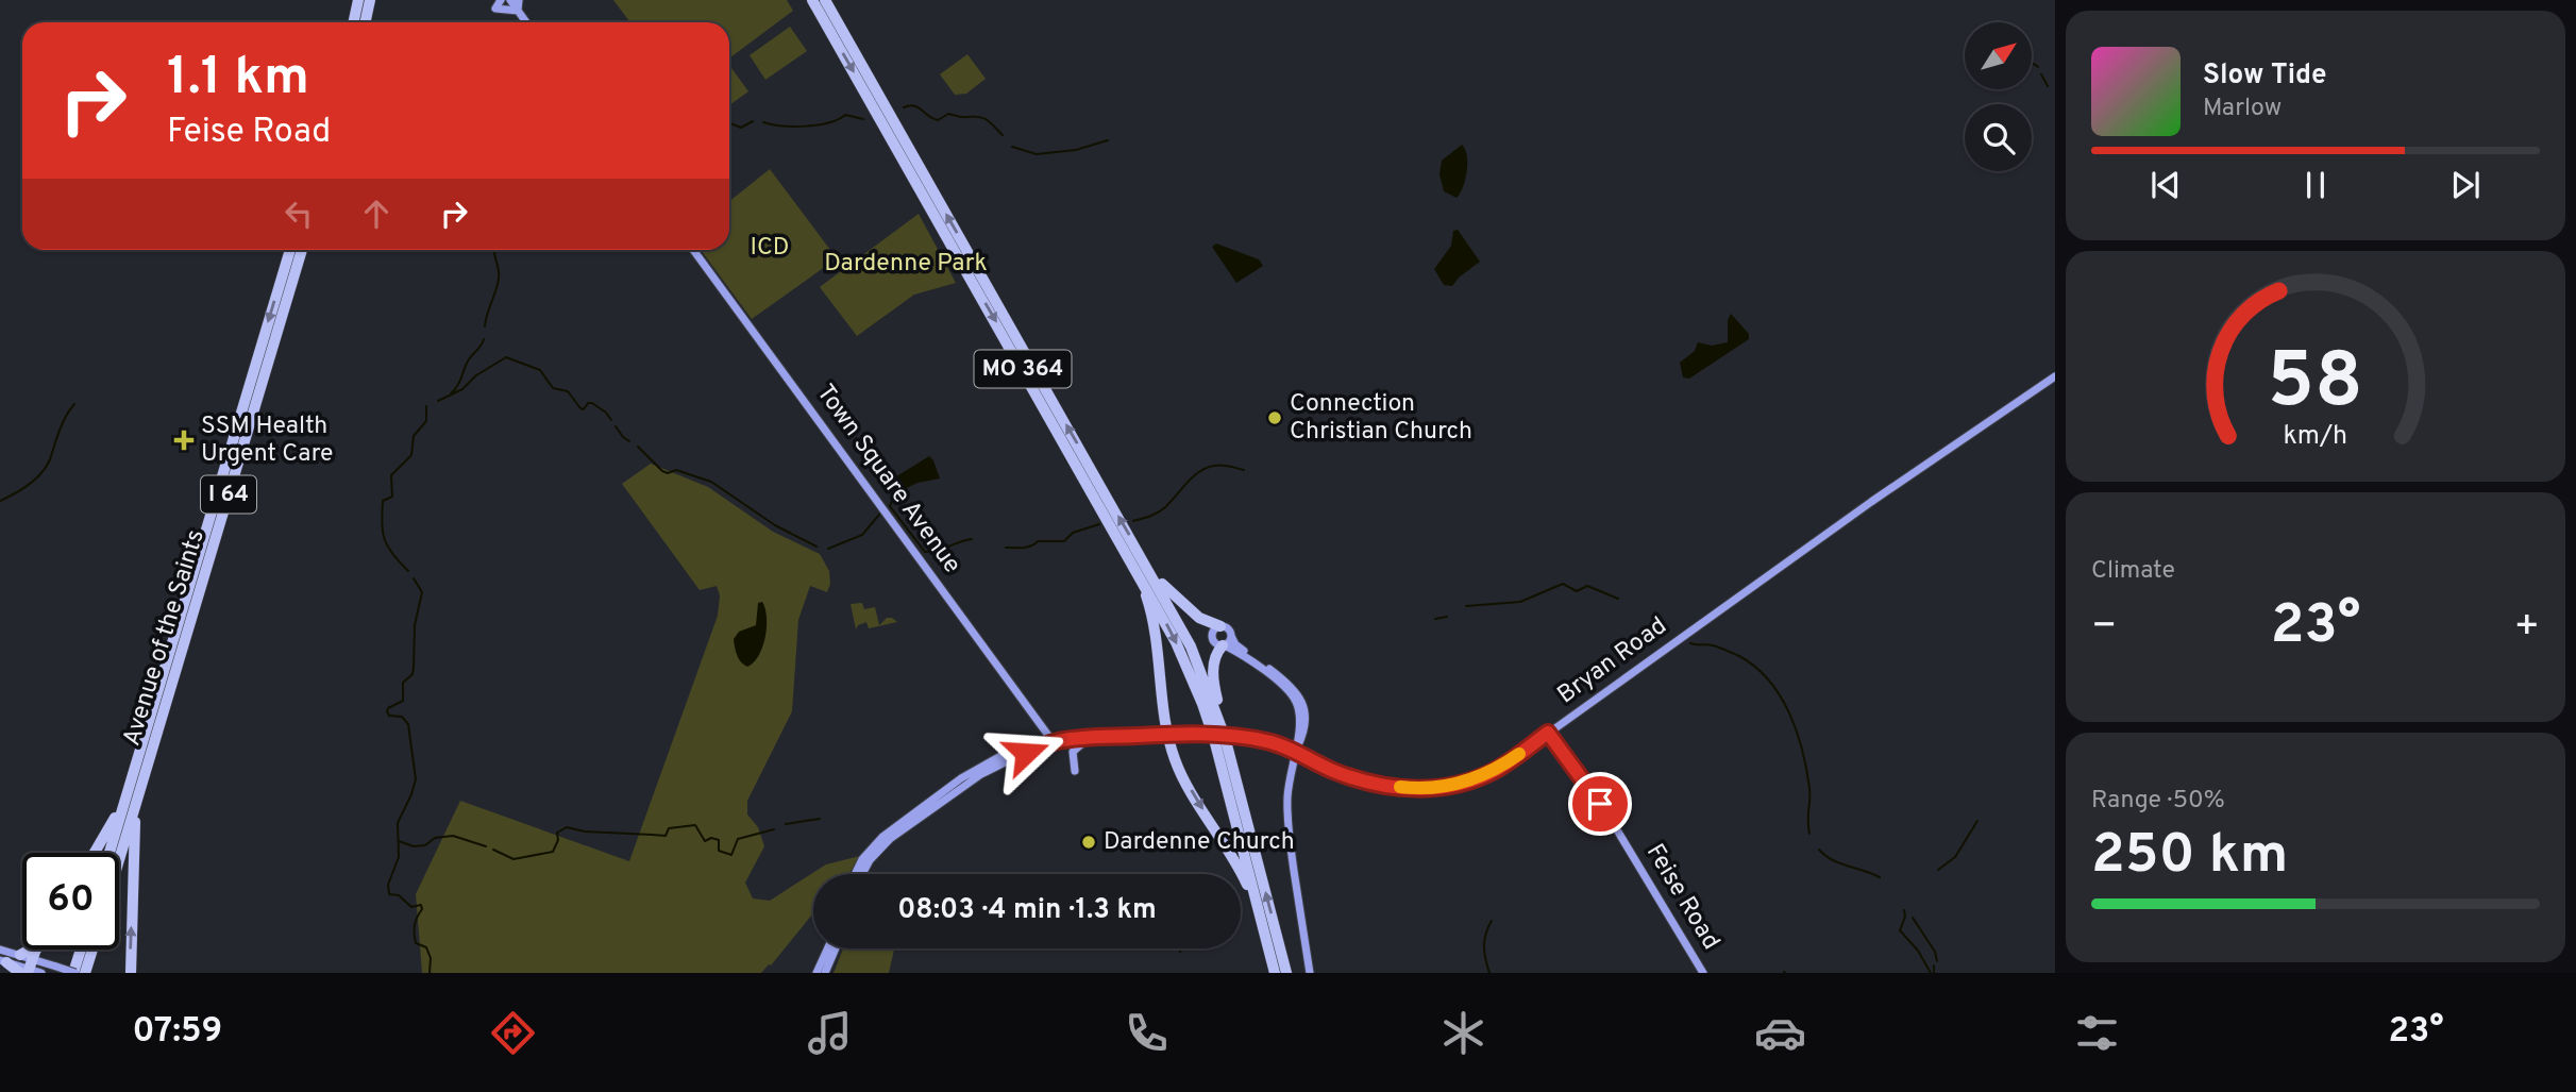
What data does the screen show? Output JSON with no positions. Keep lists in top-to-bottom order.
{
  "streets": {
    "highway": ["MO 364", "I 64", "Avenue of the Saints"],
    "main road": ["Town Square Avenue", "Bryan Road", "Feise Road"]
  },
  "crossings": [
    ["Town Square Avenue", "Bryan Road"],
    ["Bryan Road", "Feise Road"]
  ],
  "parks": ["ICD", "Dardenne Park"],
  "places": {
    "other": ["Connection Christian Church", "Dardenne Church"],
    "health": ["SSM Health Urgent Care"]
  },
  "north": "top right",
  "page": {
    "turn": ["1.1 km", "Feise Road"],
    "song": ["Slow Tide", "Marlow"],
    "tile": [
      "Climate",
      ["Range · 50%", "250 km"]
    ],
    "heat": ["−", "23°", "+"],
    "limit": "60",
    "trip": "08:03 · 4 min · 1.3 km",
    "tabs": ["07:59", "23°"],
    "gauge": ["58", "km/h"]
  }
}
